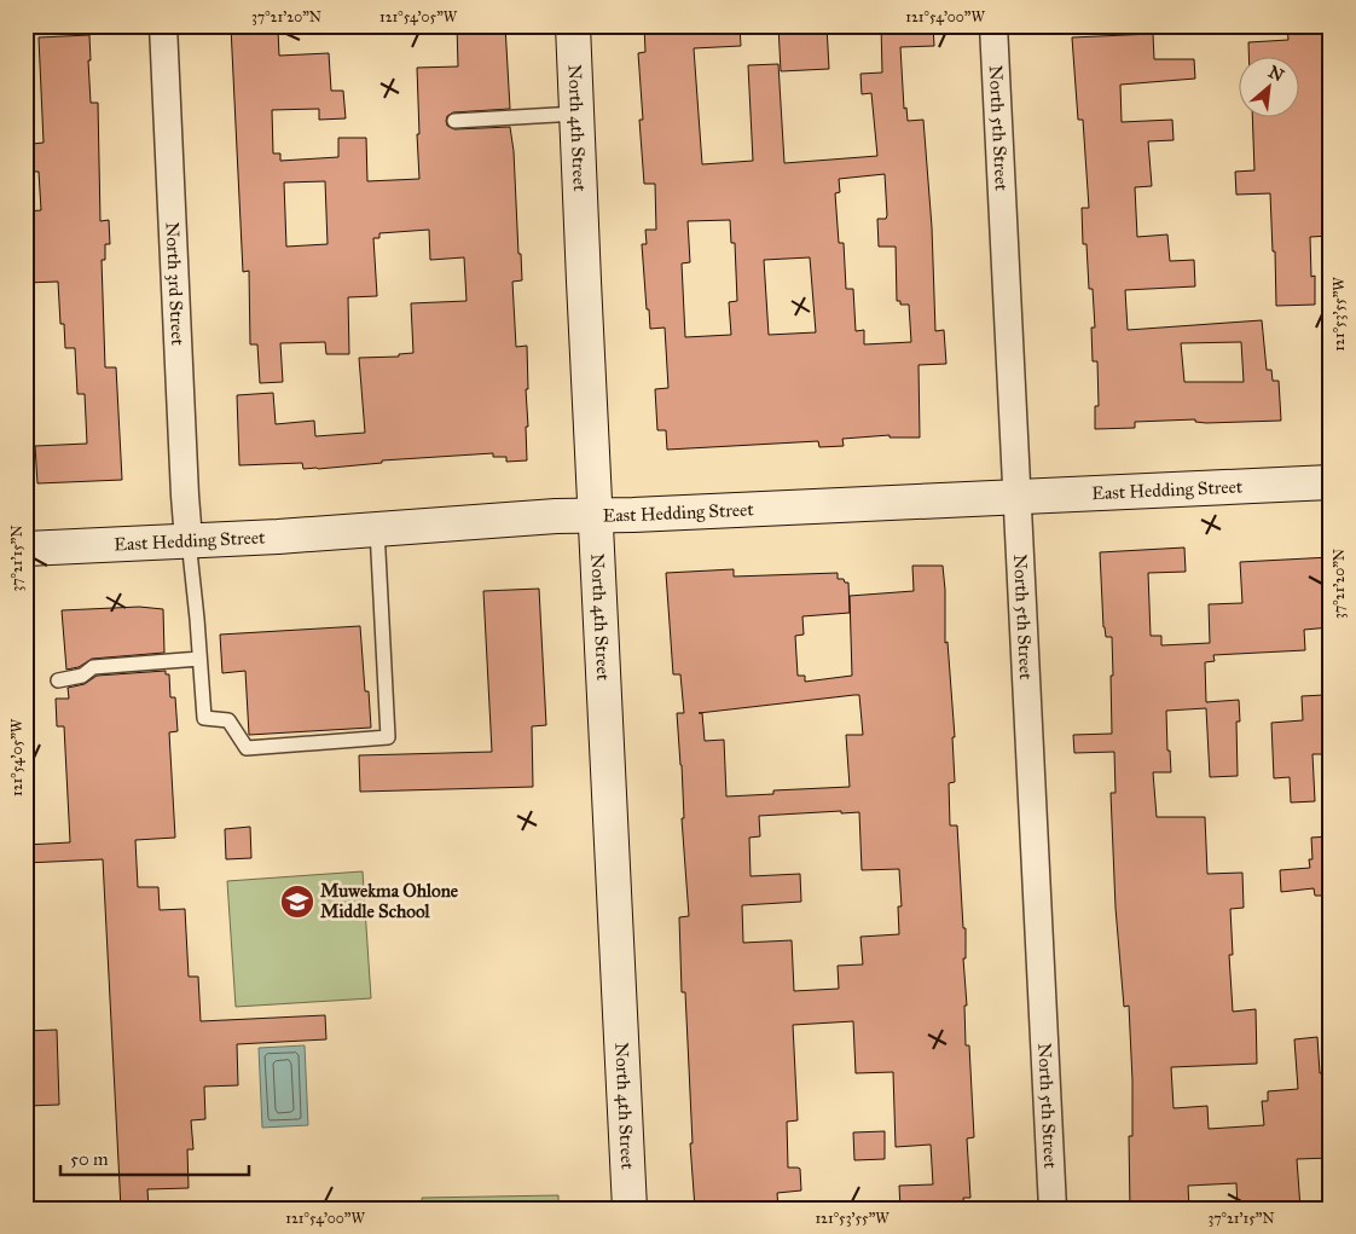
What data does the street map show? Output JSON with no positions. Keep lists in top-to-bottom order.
{
  "streets": {
    "main road": ["North 4th Street", "East Hedding Street"],
    "street": ["North 5th Street", "North 3rd Street"]
  },
  "crossings": [
    ["North 4th Street", "East Hedding Street"],
    ["North 5th Street", "East Hedding Street"],
    ["North 3rd Street", "East Hedding Street"]
  ],
  "places": {
    "school or university": ["Muwekma Ohlone Middle School"]
  },
  "scale_bar": "50 m",
  "north": "top right",
  "coordinates": [
    "37°21'20\"N",
    "121°54'05\"W",
    "121°54'00\"W",
    "121°53'55\"W",
    "37°21'15\"N"
  ]
}
